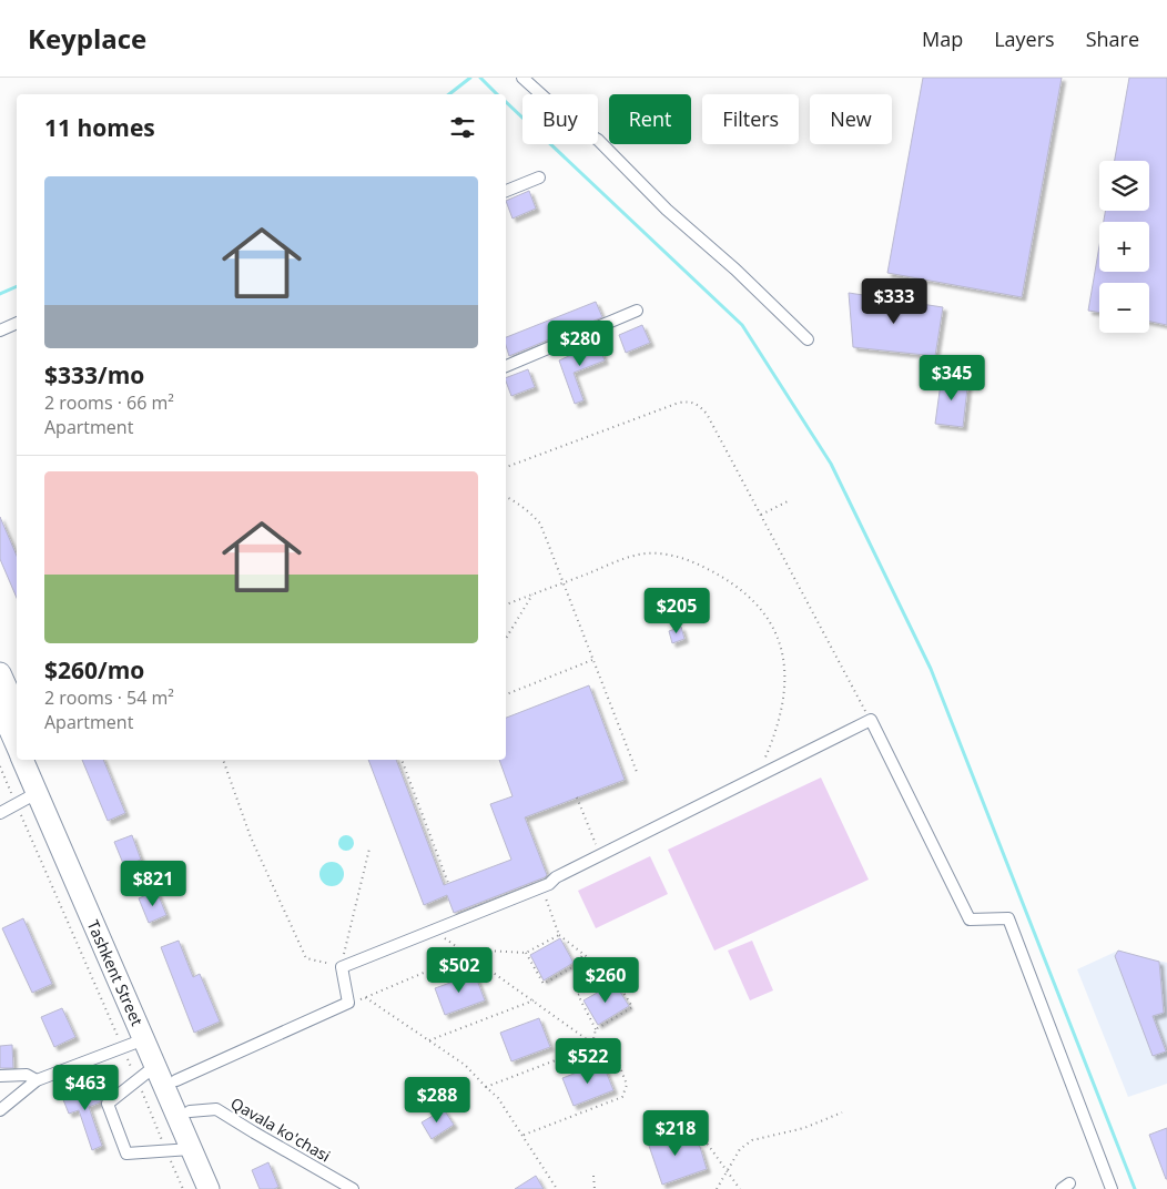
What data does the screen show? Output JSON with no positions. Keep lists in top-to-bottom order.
{
  "streets": {
    "highway": ["Tashkent Street"],
    "street": ["Qavala ko'chasi"]
  },
  "crossings": [
    ["Tashkent Street", "Qavala ko'chasi"]
  ],
  "page": {
    "header": "Keyplace",
    "nav": ["Map", "Layers", "Share"],
    "chip": [
      "Buy",
      "Rent",
      "Filters",
      "New"
    ],
    "heading": "11 homes",
    "map_buttons": ["+", "−"],
    "list": [
      {
        "name": "$333/mo",
        "note": "2 rooms · 66 m² · Apartment"
      },
      {
        "name": "$260/mo",
        "note": "2 rooms · 54 m² · Apartment"
      }
    ],
    "price": [
      "$333",
      "$280",
      "$345",
      "$205",
      "$821",
      "$502",
      "$260",
      "$522",
      "$463",
      "$288",
      "$218"
    ]
  }
}
